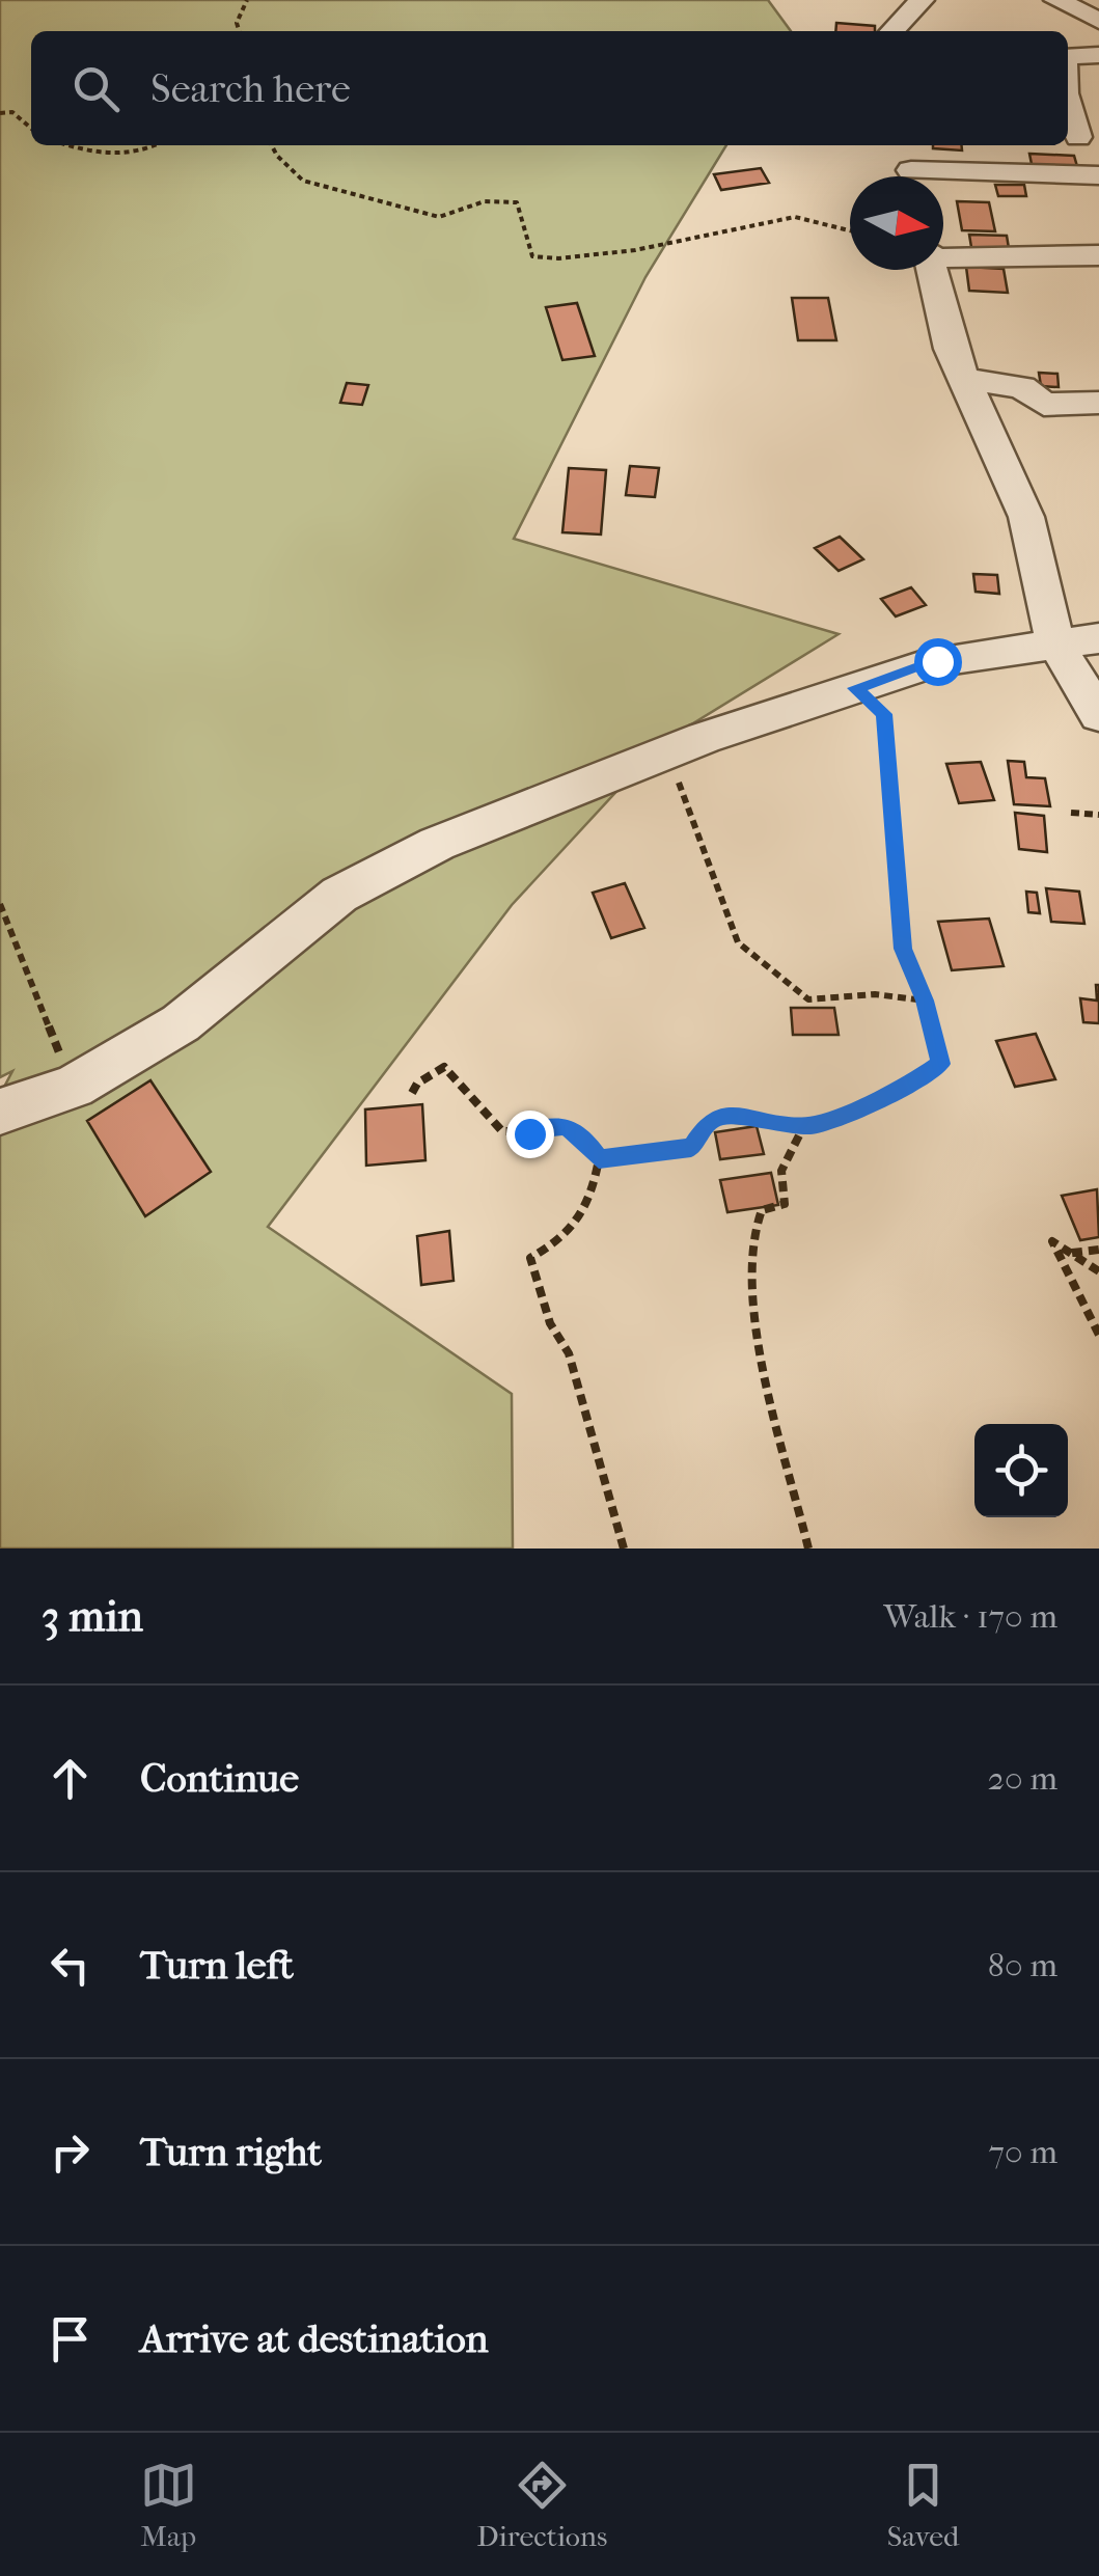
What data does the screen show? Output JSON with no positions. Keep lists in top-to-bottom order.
{
  "north": "right",
  "page": {
    "search": "Search here",
    "heading": ["3 min", "Walk · 170 m"],
    "list": [
      ["Continue", "20 m"],
      ["Turn left", "80 m"],
      ["Turn right", "70 m"],
      "Arrive at destination"
    ],
    "nav": ["Map", "Directions", "Saved"]
  }
}
